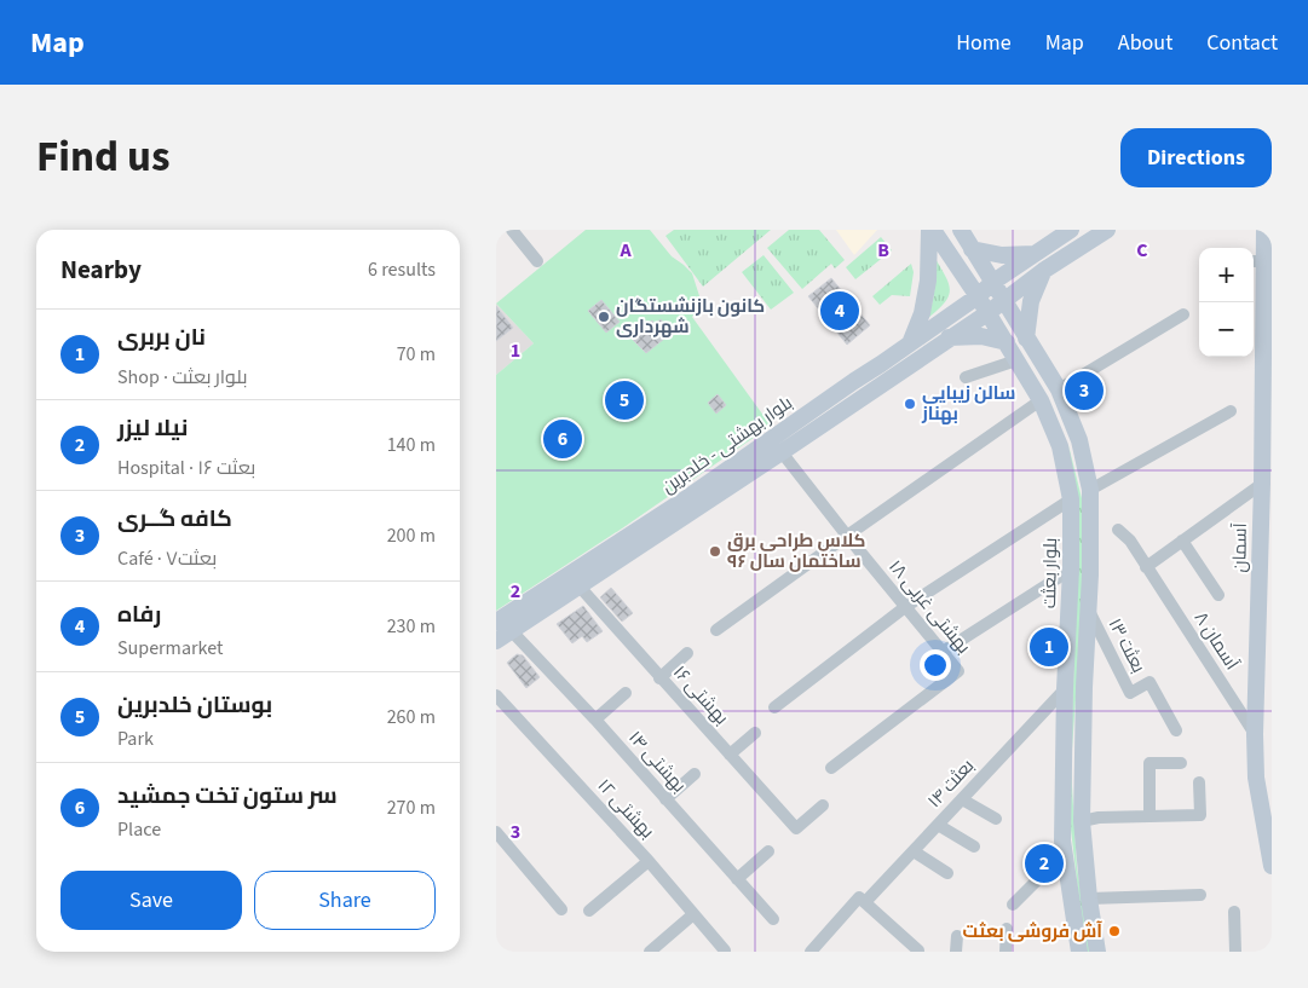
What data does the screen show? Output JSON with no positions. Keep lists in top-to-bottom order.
{
  "streets": {
    "main road": ["بلوار بهشتی - خلدبرین", "آسمان", "بلوار بعثت"],
    "street": [
      "بهشتی غربی ۱۸",
      "۸ آسمان",
      "۱۳ بعثت",
      "۱۶ بهشتی",
      "۱۴ بهشتی",
      "بعثت ۱۴",
      "۱۲ بهشتی"
    ]
  },
  "crossings": [
    ["بلوار بهشتی - خلدبرین", "بلوار بعثت"],
    ["بلوار بهشتی - خلدبرین", "بهشتی غربی ۱۸"],
    ["بلوار بهشتی - خلدبرین", "۱۶ بهشتی"],
    ["بلوار بهشتی - خلدبرین", "۱۴ بهشتی"],
    ["آسمان", "۸ آسمان"],
    ["بلوار بعثت", "بعثت ۱۴"]
  ],
  "places": [
    "کانون بازنشستگان شهرداری",
    "سالن زیبایی بهناز",
    "کلاس طراحی برق ساختمان سال ۹۶",
    "آش فروشی بعثت"
  ],
  "page": {
    "header": "Map",
    "nav": [
      "Home",
      "Map",
      "About",
      "Contact"
    ],
    "title": "Find us",
    "buttons": [
      "Directions",
      ["Save", "Share"]
    ],
    "heading": ["Nearby", "6 results"],
    "map_buttons": ["+", "−"],
    "pins": [
      "4",
      "3",
      "5",
      "6",
      "1",
      "2"
    ],
    "list": [
      {
        "mark": "1",
        "name": "نان بربری",
        "note": "Shop · بلوار بعثت",
        "value": "70 m"
      },
      {
        "mark": "2",
        "name": "نیلا لیزر",
        "note": "Hospital · بعثت ۱۶",
        "value": "140 m"
      },
      {
        "mark": "3",
        "name": "کافه گــری",
        "note": "Café · بعثت۷",
        "value": "200 m"
      },
      {
        "mark": "4",
        "name": "رفاه",
        "note": "Supermarket",
        "value": "230 m"
      },
      {
        "mark": "5",
        "name": "بوستان خلدبرین",
        "note": "Park",
        "value": "260 m"
      },
      {
        "mark": "6",
        "name": "سر ستون تخت جمشید",
        "note": "Place",
        "value": "270 m"
      }
    ]
  },
  "grid": {
    "columns": ["A", "B", "C"],
    "rows": ["1", "2", "3"]
  }
}
